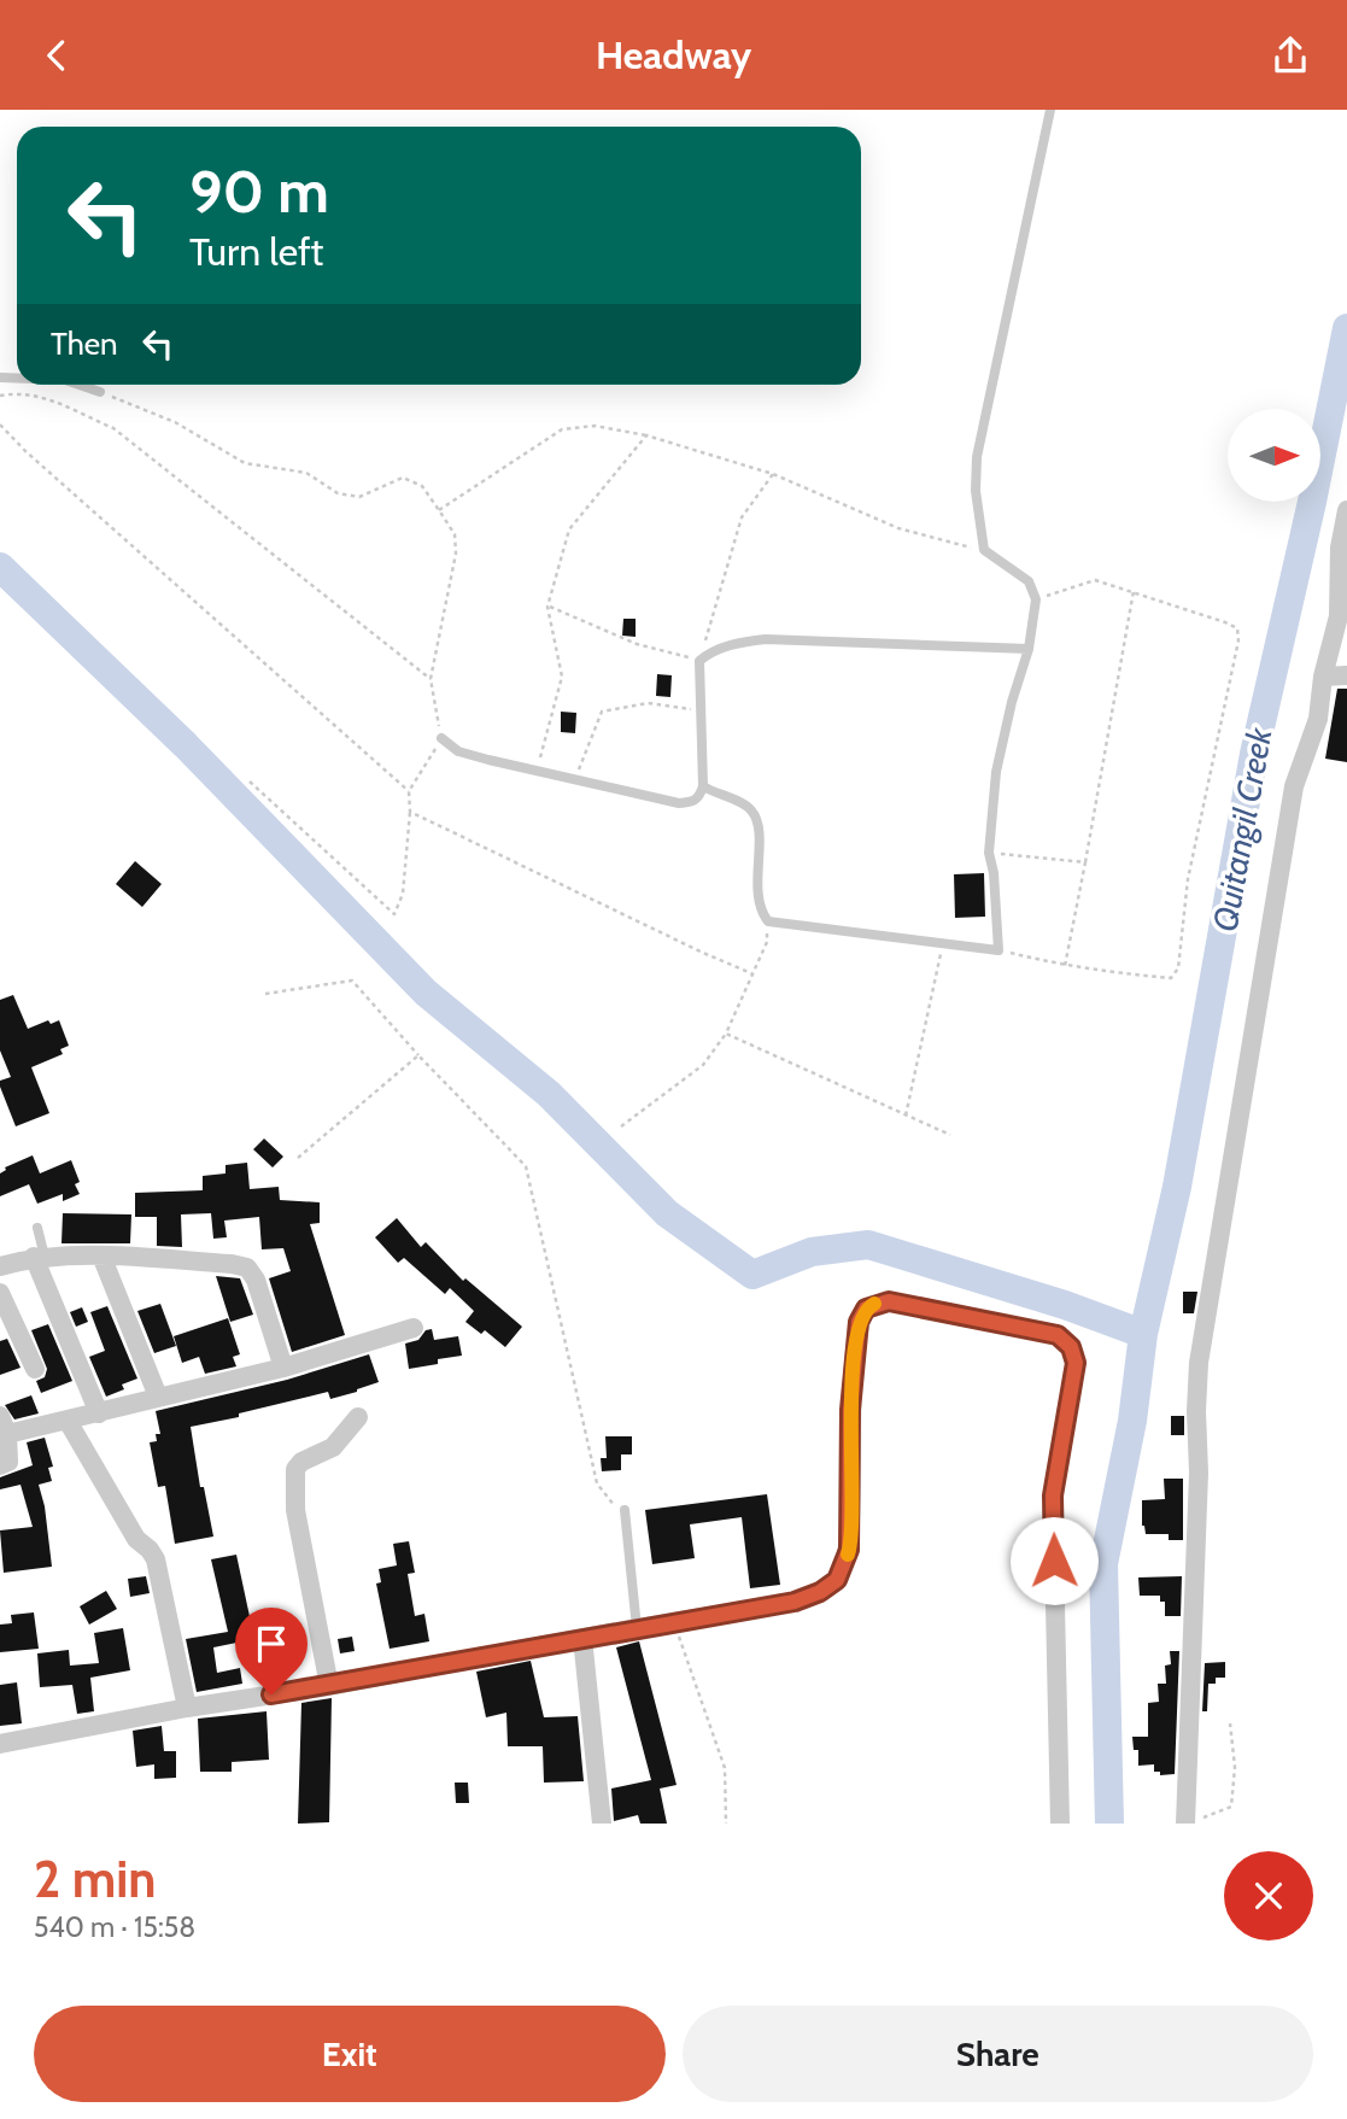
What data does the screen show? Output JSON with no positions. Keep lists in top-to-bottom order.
{
  "water": ["Quitangil Creek"],
  "north": "right",
  "page": {
    "header": "Headway",
    "turn": ["90 m", "Turn left"],
    "then": "Then",
    "heading": ["2 min", "540 m · 15:58"],
    "buttons": ["Exit", "Share"]
  }
}
